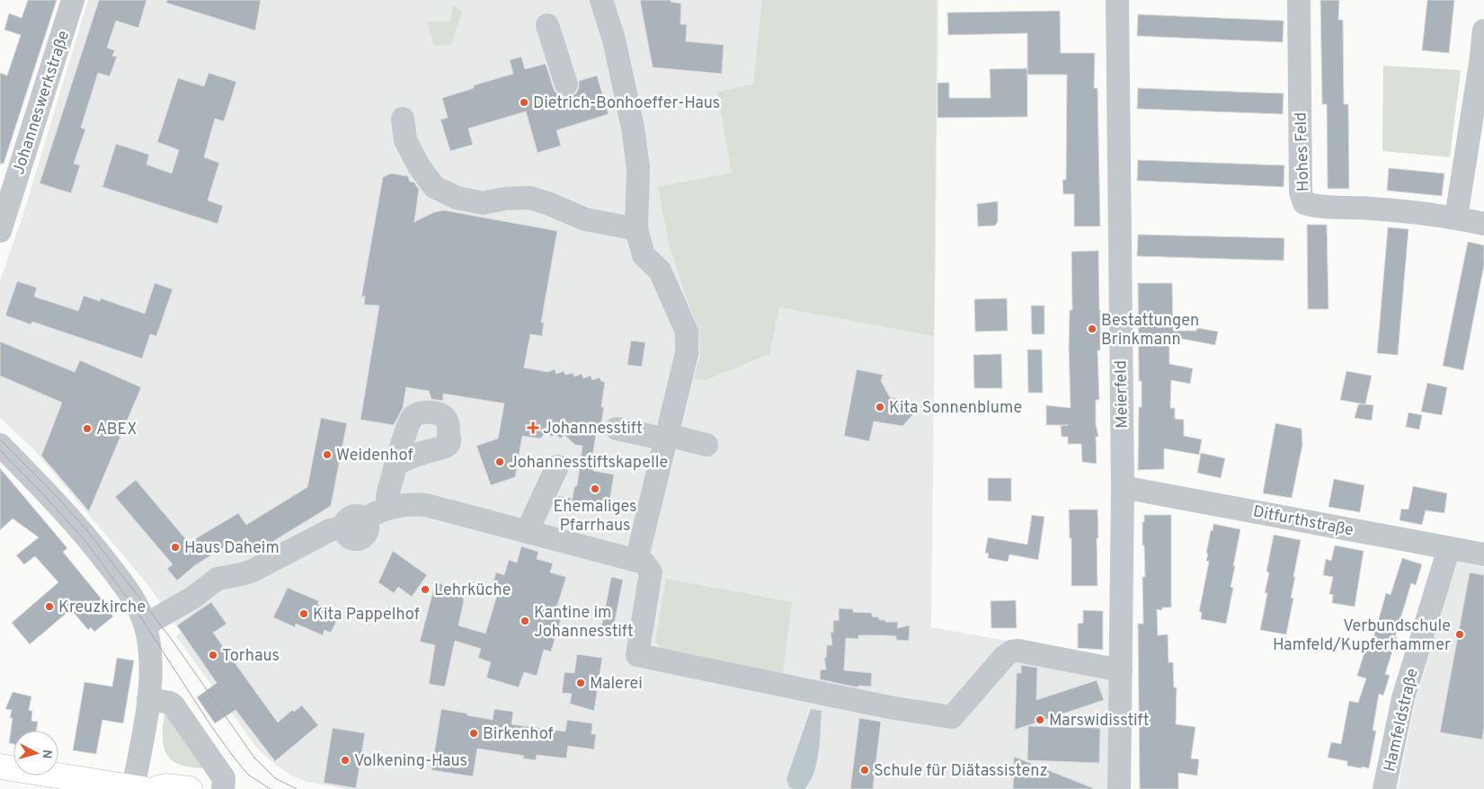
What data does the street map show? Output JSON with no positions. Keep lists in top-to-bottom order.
{
  "streets": {
    "street": [
      "Johanneswerkstraße",
      "Hohes Feld",
      "Meierfeld",
      "Ditfurthstraße",
      "Hamfeldstraße"
    ]
  },
  "crossings": [
    ["Meierfeld", "Ditfurthstraße"],
    ["Ditfurthstraße", "Hamfeldstraße"]
  ],
  "places": {
    "other": [
      "Dietrich-Bonhoeffer-Haus",
      "Bestattungen Brinkmann",
      "Kita Sonnenblume",
      "ABEX",
      "Weidenhof",
      "Johannesstiftskapelle",
      "Ehemaliges Pfarrhaus",
      "Haus Daheim",
      "Lehrküche",
      "Kreuzkirche",
      "Kita Pappelhof",
      "Kantine im Johannesstift",
      "Verbundschule Hamfeld/Kupferhammer",
      "Torhaus",
      "Malerei",
      "Marswidisstift",
      "Birkenhof",
      "Volkening-Haus",
      "Schule für Diätassistenz"
    ],
    "health": ["Johannesstift"]
  },
  "north": "right"
}
